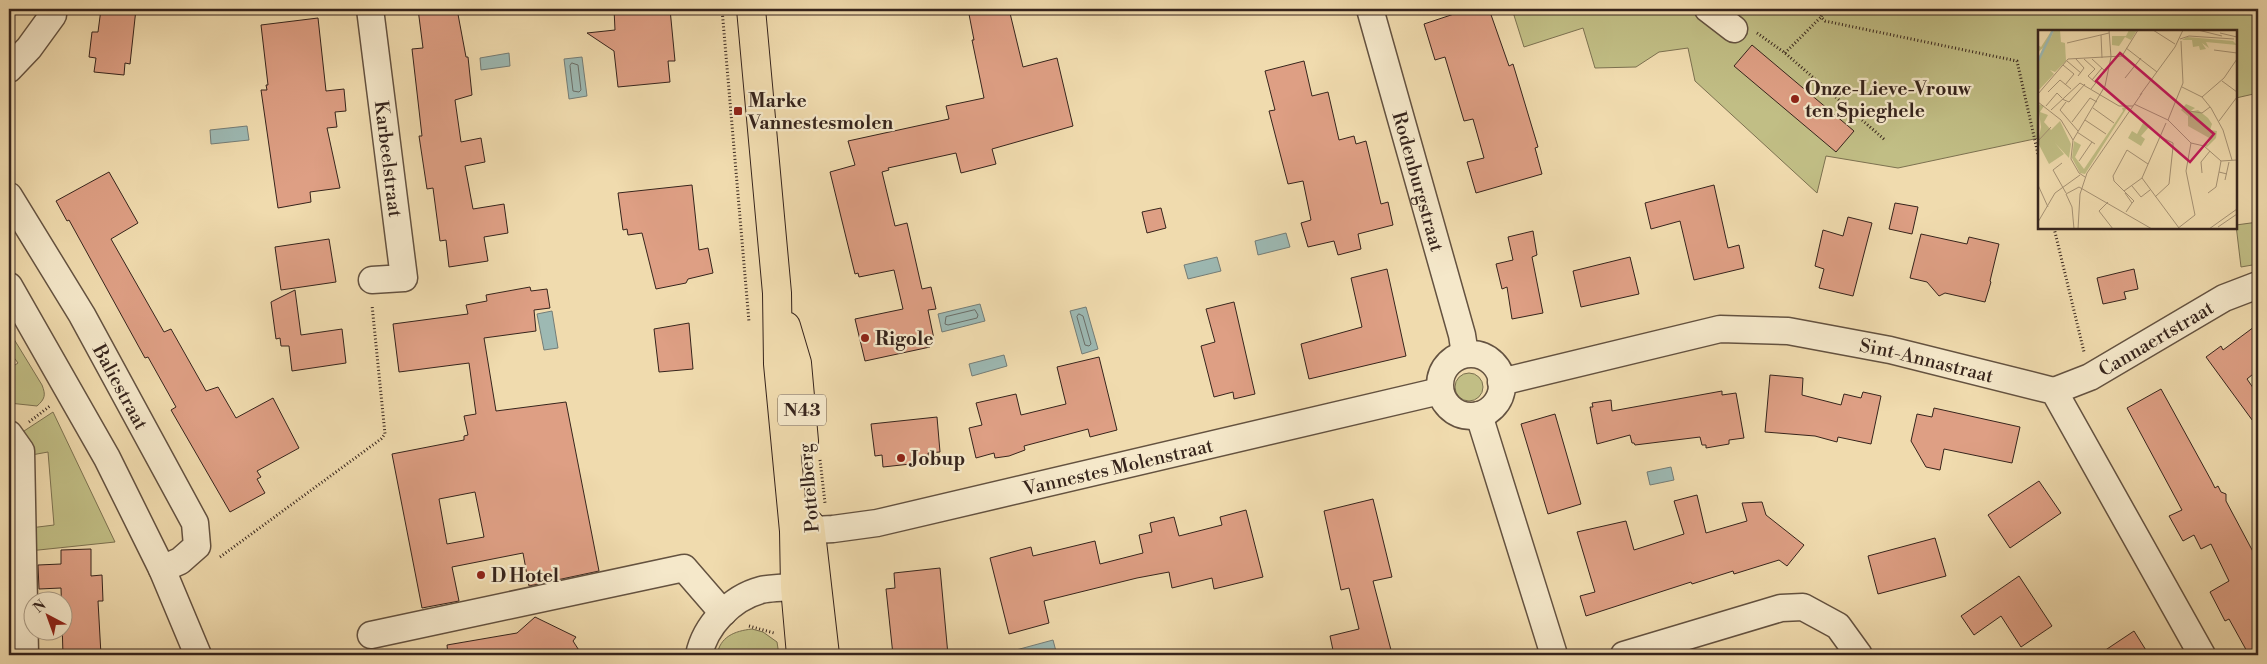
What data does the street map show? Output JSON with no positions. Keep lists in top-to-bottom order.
{
  "streets": {
    "main road": ["N43", "Pottelberg"],
    "street": [
      "Karbeelstraat",
      "Rodenburgstraat",
      "Cannaertstraat",
      "Sint-Annastraat",
      "Baliestraat",
      "Vannestes Molenstraat"
    ]
  },
  "crossings": [
    ["Rodenburgstraat", "Sint-Annastraat"],
    ["Rodenburgstraat", "Vannestes Molenstraat"],
    ["Cannaertstraat", "Sint-Annastraat"],
    ["Sint-Annastraat", "Vannestes Molenstraat"],
    ["Vannestes Molenstraat", "Pottelberg"]
  ],
  "places": {
    "other": [
      "Onze-Lieve-Vrouw ten Spieghele",
      "Rigole",
      "Jobup",
      "D Hotel"
    ],
    "transit": ["Marke Vannestesmolen"]
  },
  "north": "top left"
}
